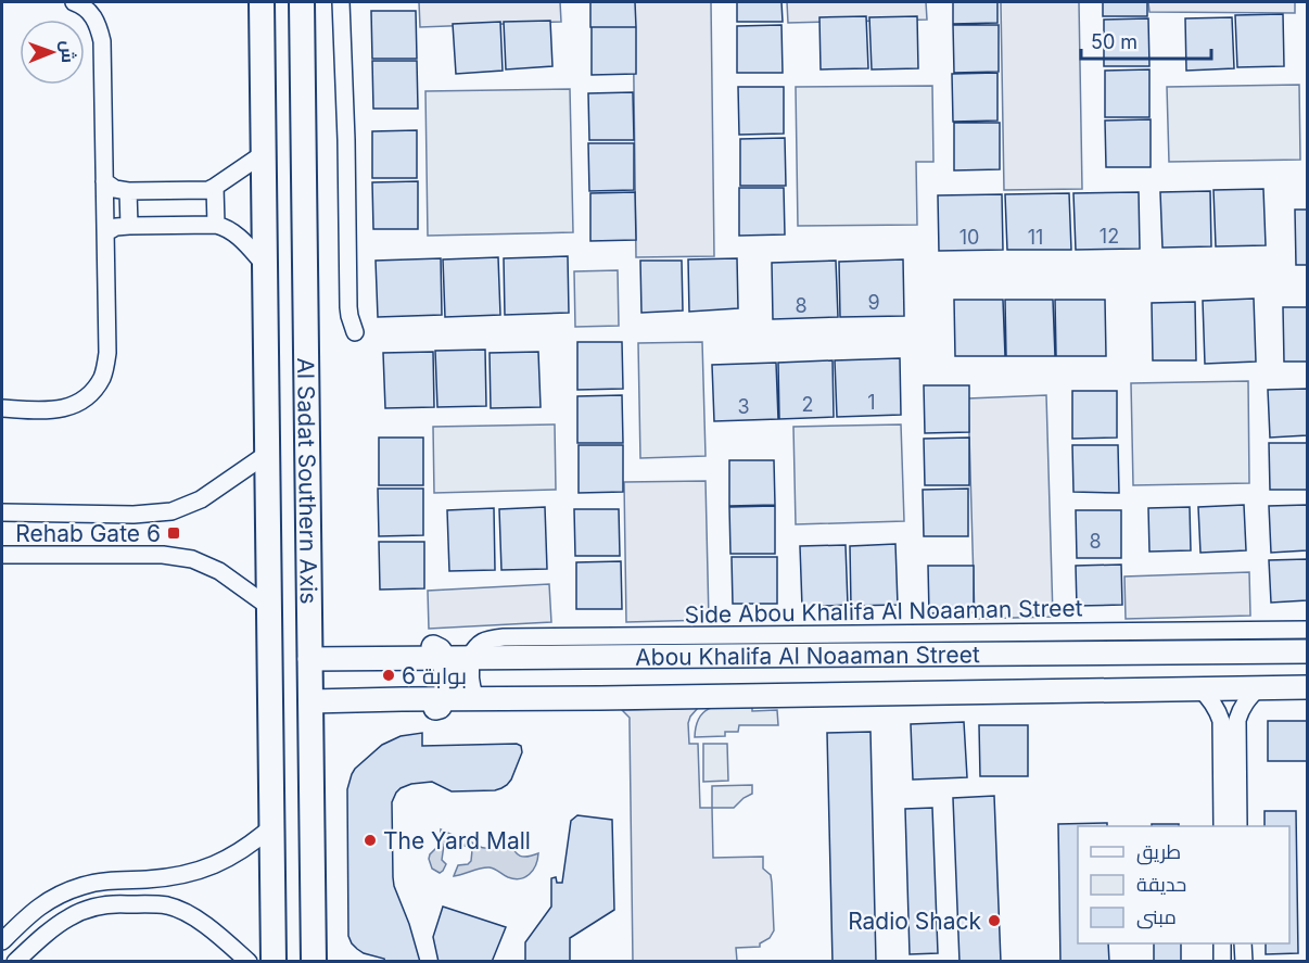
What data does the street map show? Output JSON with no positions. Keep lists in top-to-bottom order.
{
  "streets": {
    "main road": ["Al Sadat Southern Axis"],
    "street": ["Side Abou Khalifa Al Noaaman Street", "Abou Khalifa Al Noaaman Street"]
  },
  "crossings": [
    ["Al Sadat Southern Axis", "Abou Khalifa Al Noaaman Street"],
    ["Side Abou Khalifa Al Noaaman Street", "Abou Khalifa Al Noaaman Street"]
  ],
  "places": {
    "transit": ["Rehab Gate 6"],
    "other": ["بوابة 6", "The Yard Mall", "Radio Shack"]
  },
  "house_numbers": [
    "12",
    "10",
    "11",
    "9",
    "8",
    "1",
    "2",
    "3",
    "8"
  ],
  "legend": ["طريق", "حديقة", "مبنى"],
  "scale_bar": "50 m",
  "north": "right"
}
